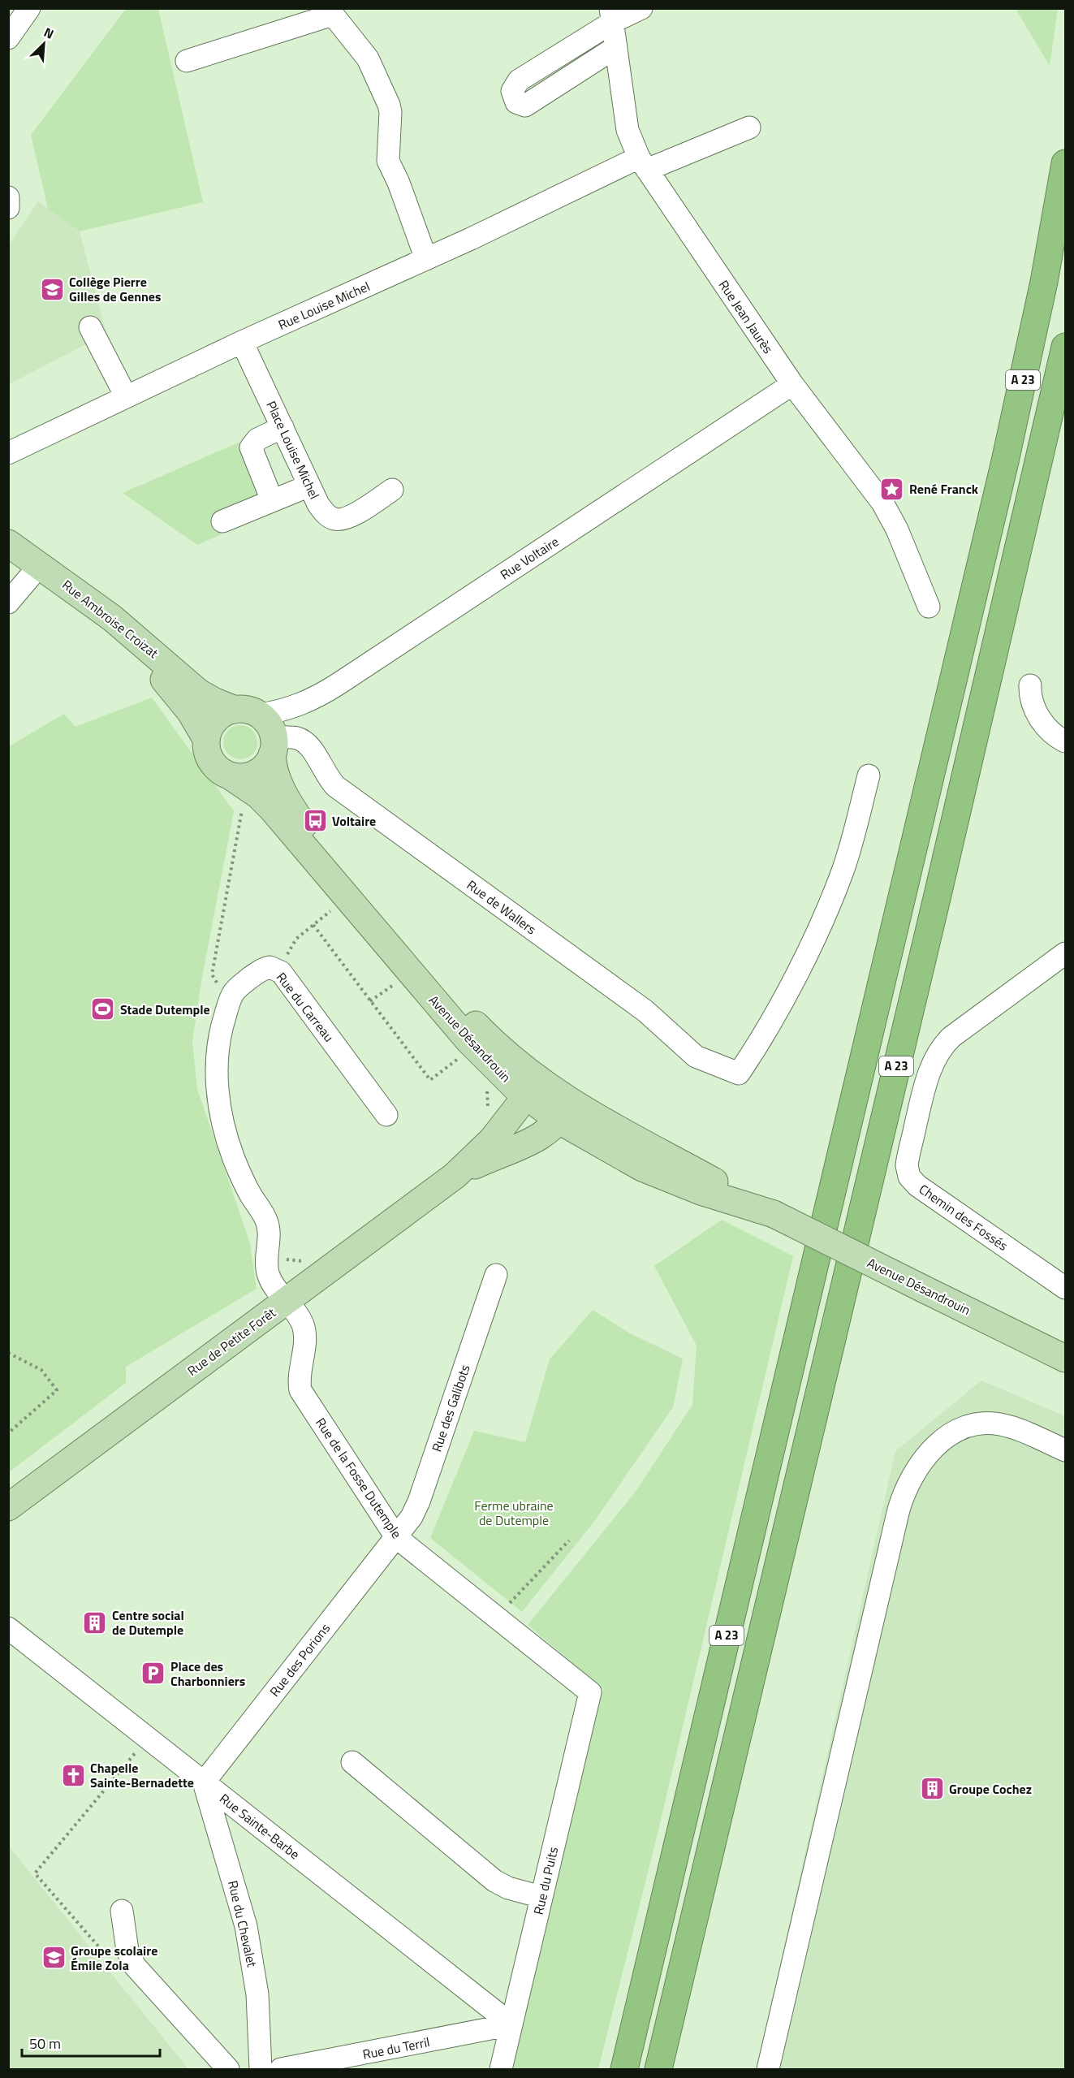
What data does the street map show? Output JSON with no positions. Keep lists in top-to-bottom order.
{
  "streets": {
    "highway": ["A 23"],
    "main road": ["Rue Ambroise Croizat", "Avenue Désandrouin", "Rue de Petite Forêt"],
    "street": [
      "Rue Louise Michel",
      "Rue Jean Jaurès",
      "Place Louise Michel",
      "Rue Voltaire",
      "Rue de Wallers",
      "Rue du Carreau",
      "Chemin des Fossés",
      "Rue des Galibots",
      "Rue de la Fosse Dutemple",
      "Rue des Porions",
      "Rue Sainte-Barbe",
      "Rue du Puits",
      "Rue du Chevalet",
      "Rue du Terril"
    ]
  },
  "crossings": [
    ["Rue Louise Michel", "Rue Jean Jaurès"],
    ["Rue Louise Michel", "Place Louise Michel"],
    ["Rue Jean Jaurès", "Rue Voltaire"],
    ["Rue Voltaire", "Rue Ambroise Croizat"],
    ["Rue Voltaire", "Rue de Wallers"],
    ["Rue Voltaire", "Avenue Désandrouin"],
    ["Rue Ambroise Croizat", "Rue de Wallers"],
    ["Rue Ambroise Croizat", "Avenue Désandrouin"],
    ["Rue de Wallers", "Avenue Désandrouin"],
    ["Rue du Carreau", "Rue de Petite Forêt"],
    ["Rue du Carreau", "Rue de la Fosse Dutemple"],
    ["Avenue Désandrouin", "Rue de Petite Forêt"],
    ["Rue de Petite Forêt", "Rue de la Fosse Dutemple"],
    ["Rue des Galibots", "Rue de la Fosse Dutemple"],
    ["Rue des Galibots", "Rue des Porions"],
    ["Rue de la Fosse Dutemple", "Rue des Porions"],
    ["Rue de la Fosse Dutemple", "Rue du Puits"],
    ["Rue des Porions", "Rue Sainte-Barbe"],
    ["Rue des Porions", "Rue du Chevalet"],
    ["Rue Sainte-Barbe", "Rue du Puits"],
    ["Rue Sainte-Barbe", "Rue du Chevalet"],
    ["Rue Sainte-Barbe", "Rue du Terril"],
    ["Rue du Puits", "Rue du Terril"],
    ["Rue du Chevalet", "Rue du Terril"]
  ],
  "parks": ["Ferme ubraine de Dutemple"],
  "places": {
    "school or university": ["Collège Pierre Gilles de Gennes", "Groupe scolaire Émile Zola"],
    "place": ["René Franck"],
    "bus stop": ["Voltaire"],
    "sports": ["Stade Dutemple"],
    "building": ["Centre social de Dutemple", "Groupe Cochez"],
    "parking": ["Place des Charbonniers"],
    "church": ["Chapelle Sainte-Bernadette"]
  },
  "scale_bar": "50 m",
  "north": "top right"
}
